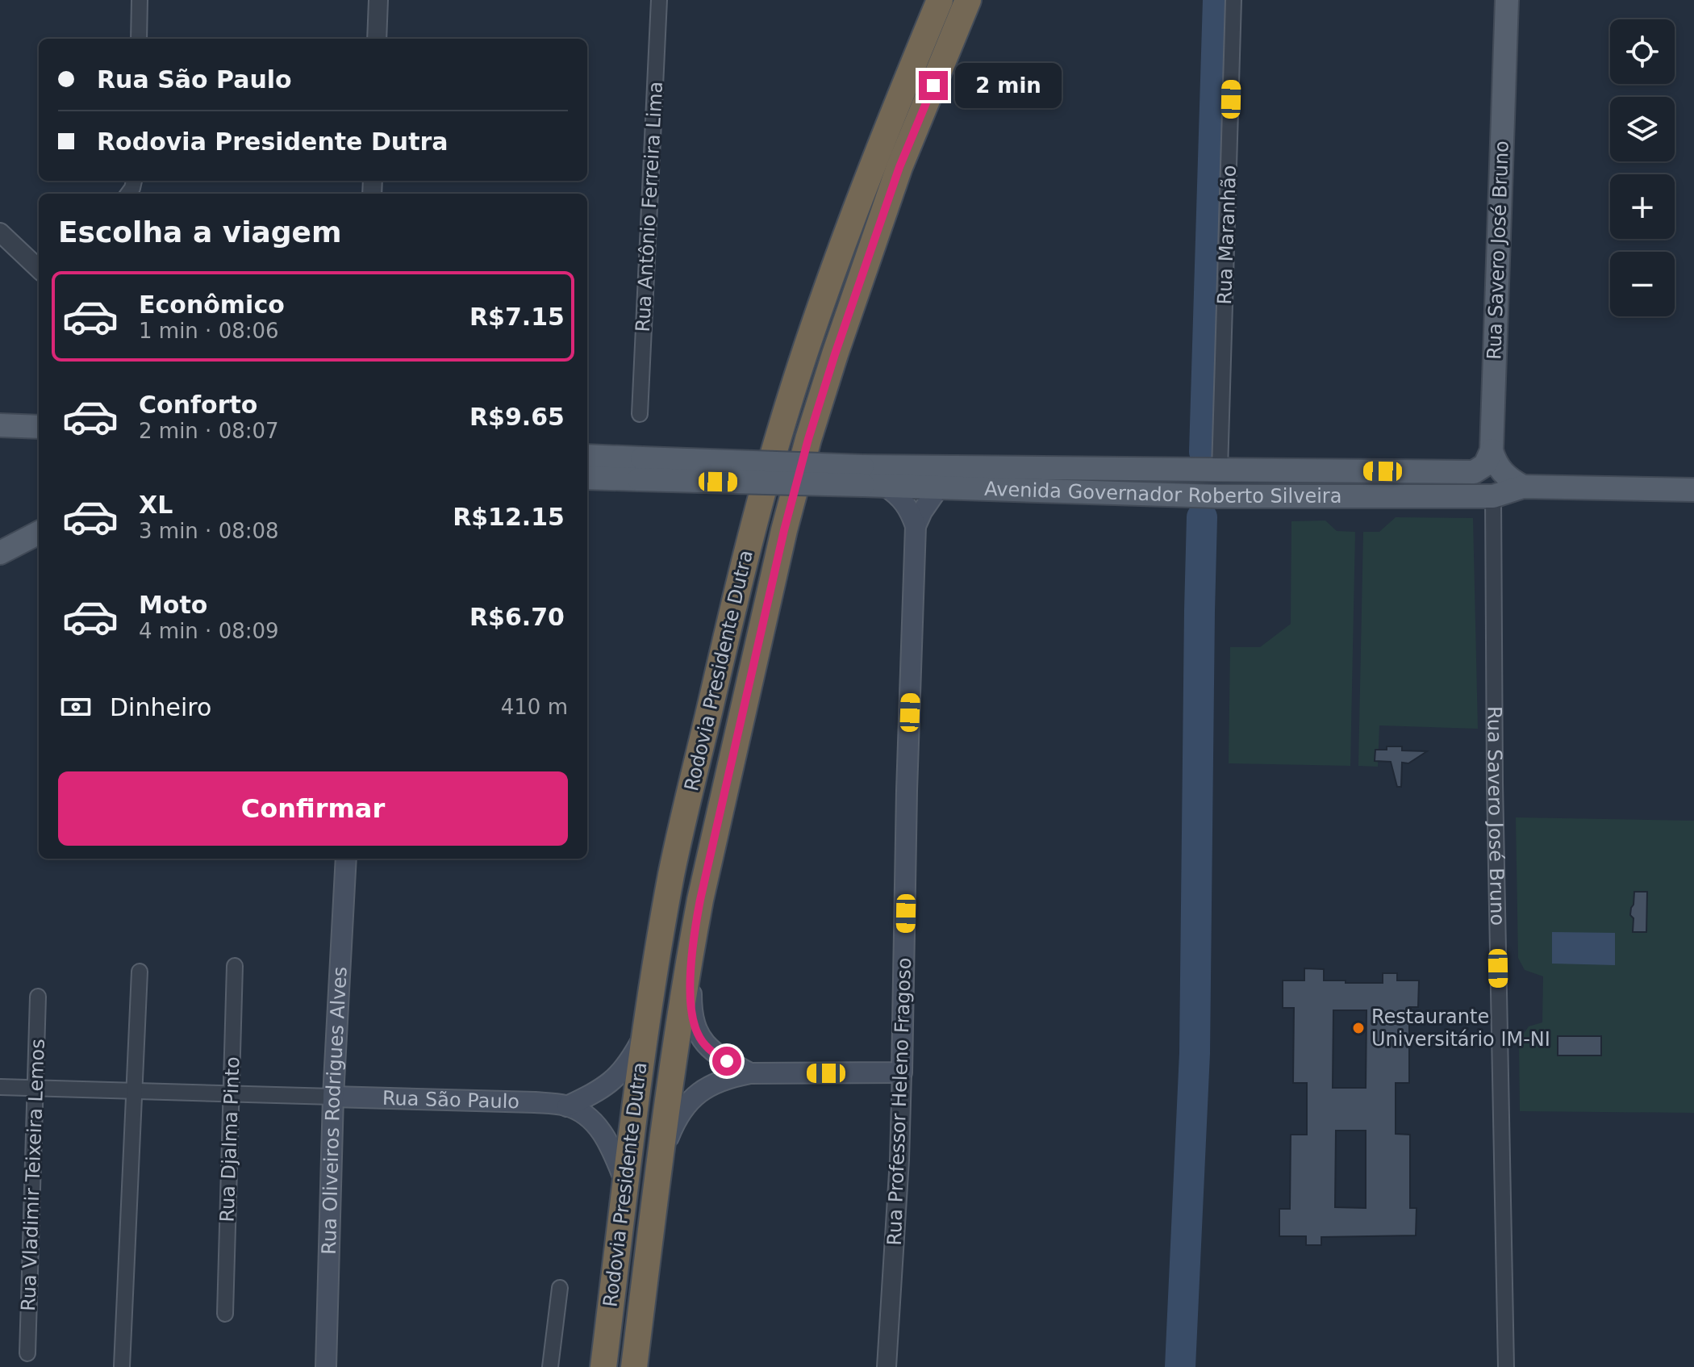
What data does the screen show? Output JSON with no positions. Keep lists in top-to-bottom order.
{
  "streets": {
    "highway": ["Rodovia Presidente Dutra"],
    "main road": [
      "Rua Savero José Bruno",
      "Avenida Governador Roberto Silveira",
      "Rua São Paulo",
      "Rua Professor Heleno Fragoso",
      "Rua Oliveiros Rodrigues Alves"
    ],
    "street": [
      "Rua Antônio Ferreira Lima",
      "Rua Maranhão",
      "Rua Djalma Pinto",
      "Rua Vladimir Teixeira Lemos"
    ]
  },
  "crossings": [
    ["Rua Maranhão", "Avenida Governador Roberto Silveira"],
    ["Rua Savero José Bruno", "Avenida Governador Roberto Silveira"],
    ["Avenida Governador Roberto Silveira", "Rua Professor Heleno Fragoso"],
    ["Rodovia Presidente Dutra", "Rua São Paulo"],
    ["Rua São Paulo", "Rua Oliveiros Rodrigues Alves"]
  ],
  "places": ["Restaurante Universitário IM-NI"],
  "page": {
    "map_buttons": ["+", "−"],
    "banner": ["Rua São Paulo", "Rodovia Presidente Dutra"],
    "bubble": "2 min",
    "heading": "Escolha a viagem",
    "list": [
      {
        "name": "Econômico",
        "note": "1 min · 08:06",
        "value": "R$7.15"
      },
      {
        "name": "Conforto",
        "note": "2 min · 08:07",
        "value": "R$9.65"
      },
      {
        "name": "XL",
        "note": "3 min · 08:08",
        "value": "R$12.15"
      },
      {
        "name": "Moto",
        "note": "4 min · 08:09",
        "value": "R$6.70"
      }
    ],
    "pay": ["Dinheiro", "410 m"],
    "buttons": "Confirmar"
  }
}
